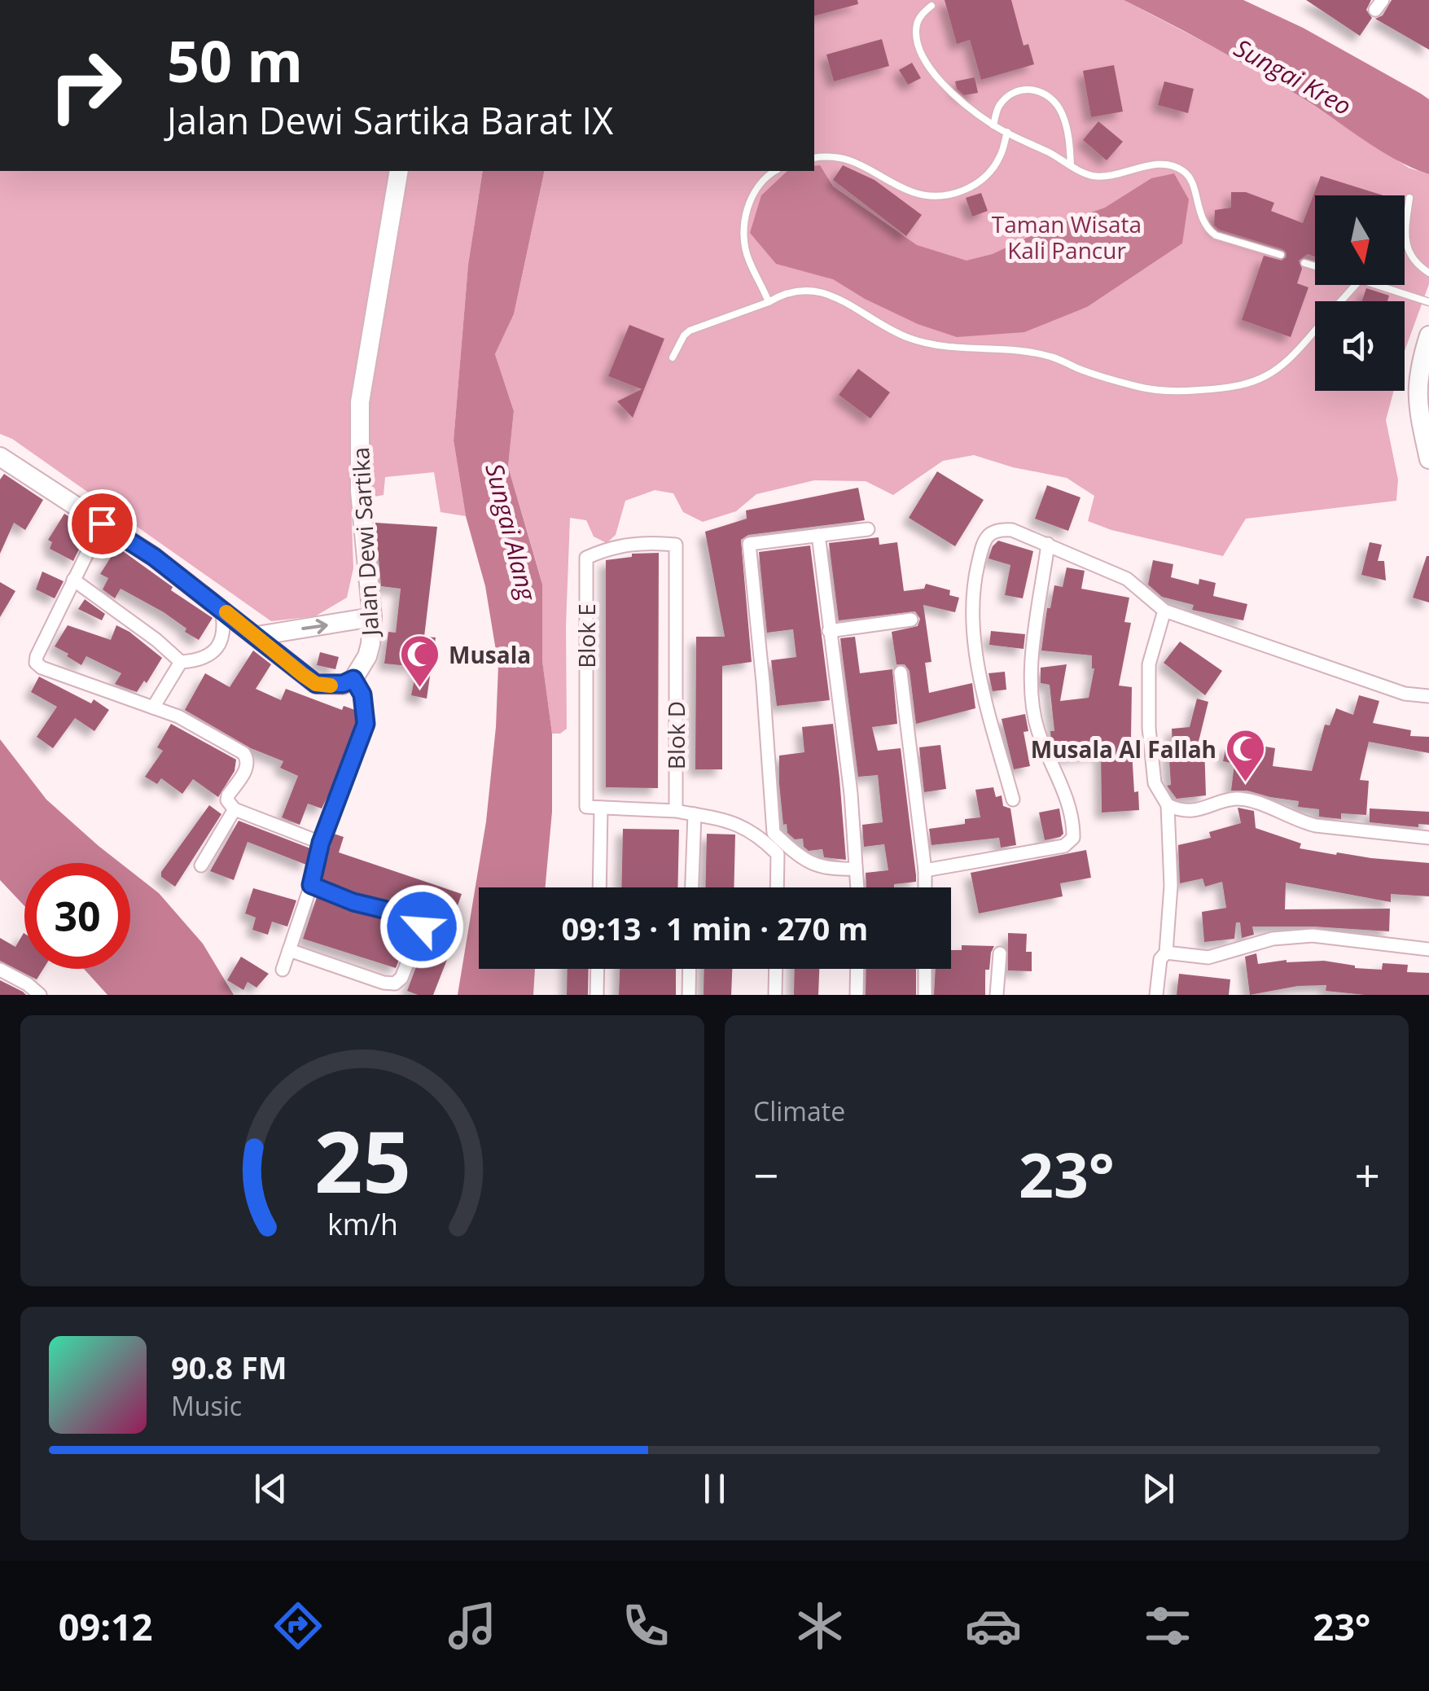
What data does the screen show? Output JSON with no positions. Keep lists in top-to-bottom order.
{
  "streets": {
    "street": ["Jalan Dewi Sartika", "Blok E", "Blok D"]
  },
  "crossings": [
    ["Blok E", "Blok D"]
  ],
  "water": ["Sungai Kreo", "Sungai Alang"],
  "parks": ["Taman Wisata Kali Pancur"],
  "places": {
    "mosque": ["Musala", "Musala Al Fallah"]
  },
  "north": "bottom",
  "page": {
    "turn": ["50 m", "Jalan Dewi Sartika Barat IX"],
    "limit": "30",
    "trip": "09:13 · 1 min · 270 m",
    "tile": "Climate",
    "heat": ["−", "23°", "+"],
    "song": ["90.8 FM", "Music"],
    "tabs": ["09:12", "23°"],
    "gauge": ["25", "km/h"]
  }
}
